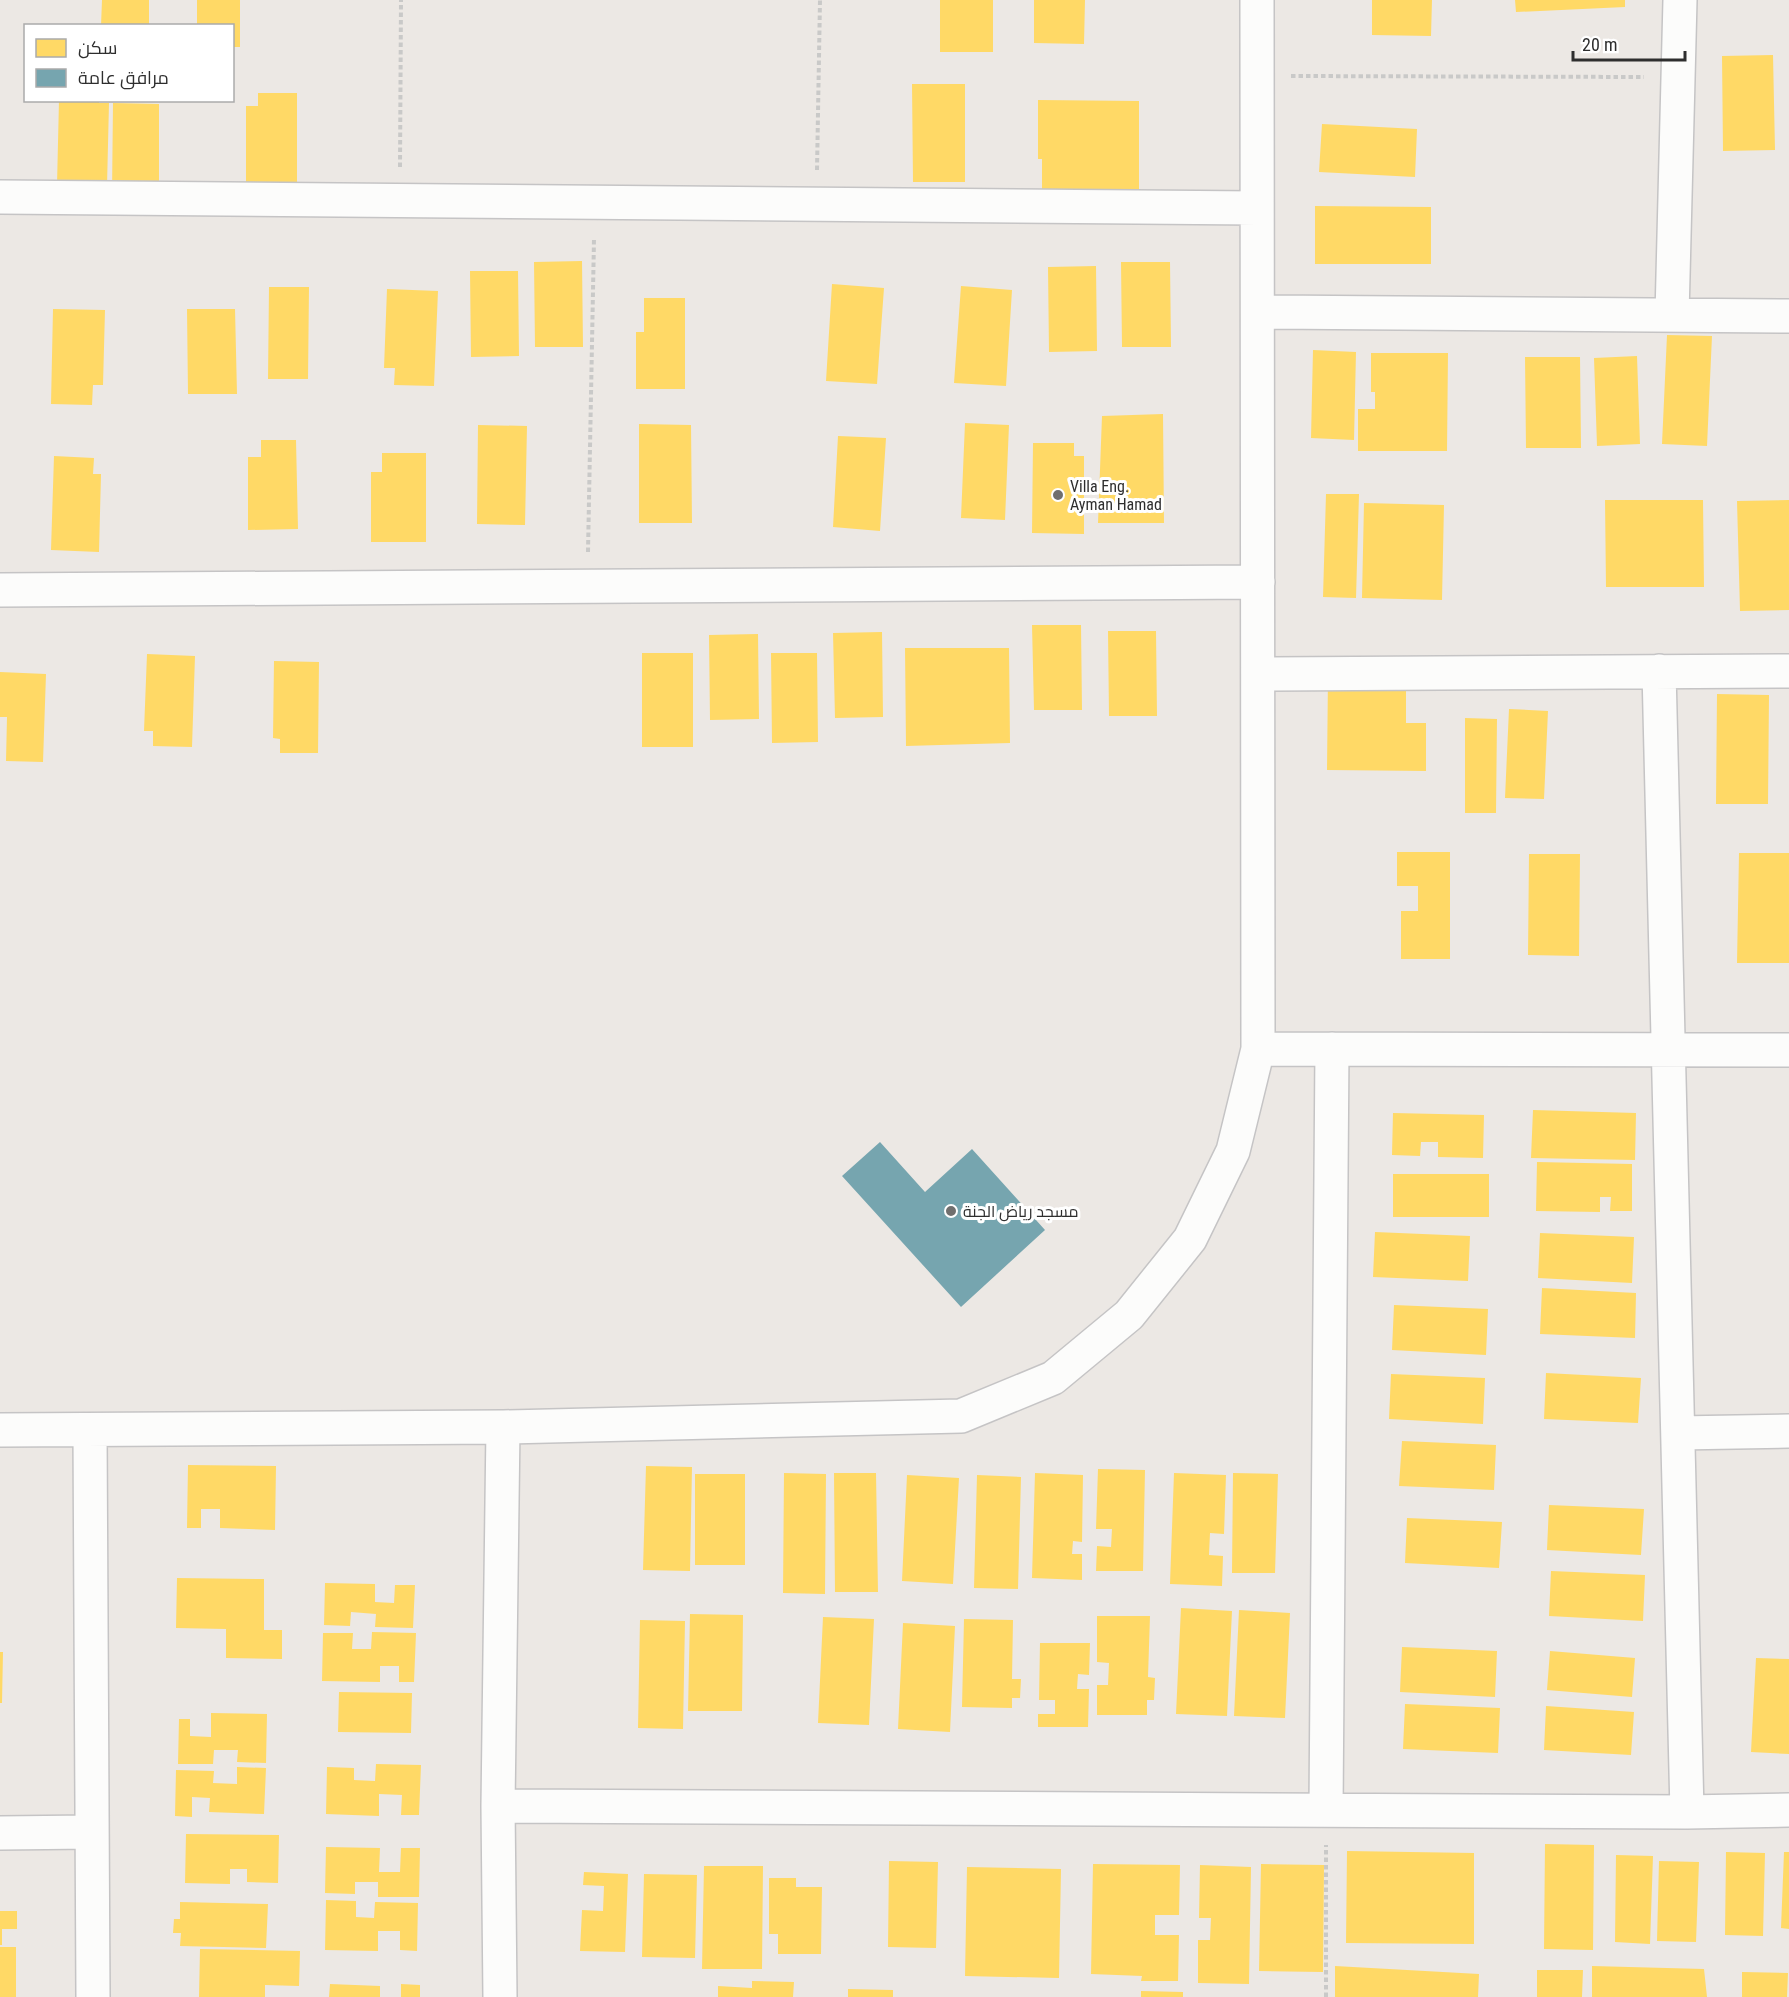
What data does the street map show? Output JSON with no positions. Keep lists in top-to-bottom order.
{
  "places": ["Villa Eng. Ayman Hamad", "مسجد رياض الجنة"],
  "legend": ["سكن", "مرافق عامة"],
  "scale_bar": "20 m"
}
